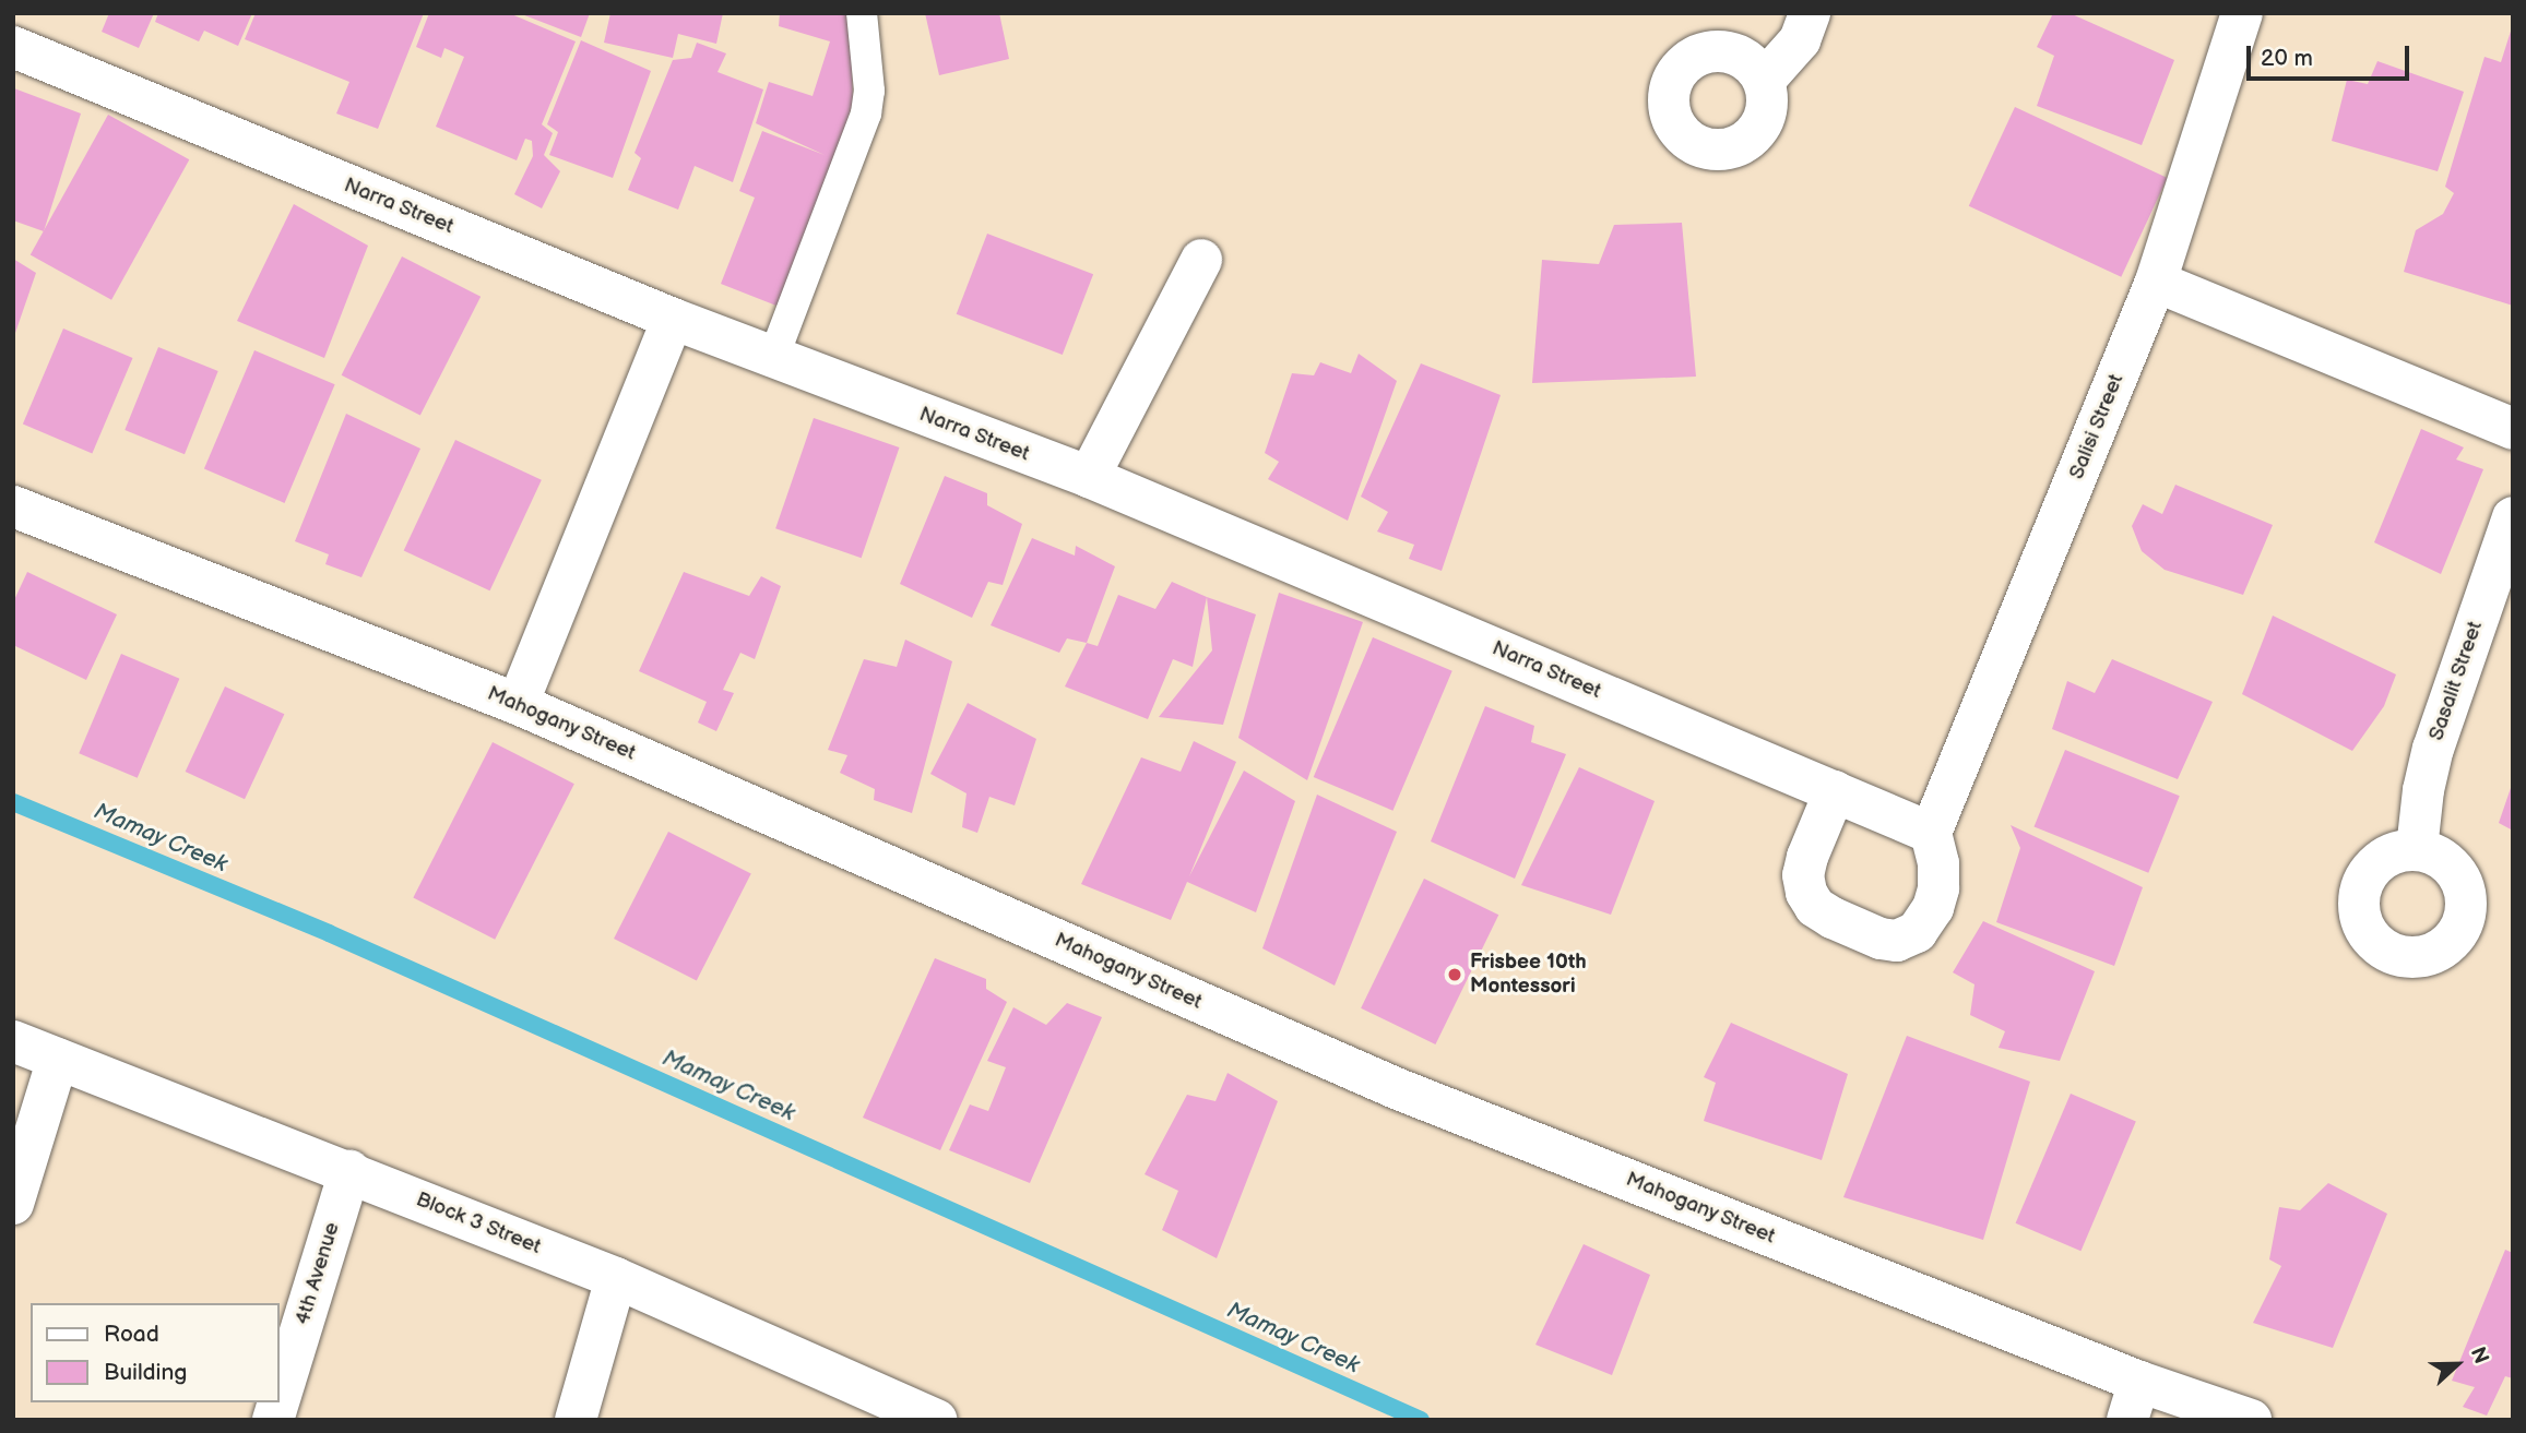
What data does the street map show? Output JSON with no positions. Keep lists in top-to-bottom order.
{
  "streets": {
    "street": [
      "Narra Street",
      "Salisi Street",
      "Sasalit Street",
      "Mahogany Street",
      "Block 3 Street",
      "4th Avenue"
    ]
  },
  "crossings": [
    ["Narra Street", "Salisi Street"],
    ["Block 3 Street", "4th Avenue"]
  ],
  "water": ["Mamay Creek"],
  "places": ["Frisbee 10th Montessori"],
  "legend": ["Road", "Building"],
  "scale_bar": "20 m",
  "north": "right"
}
